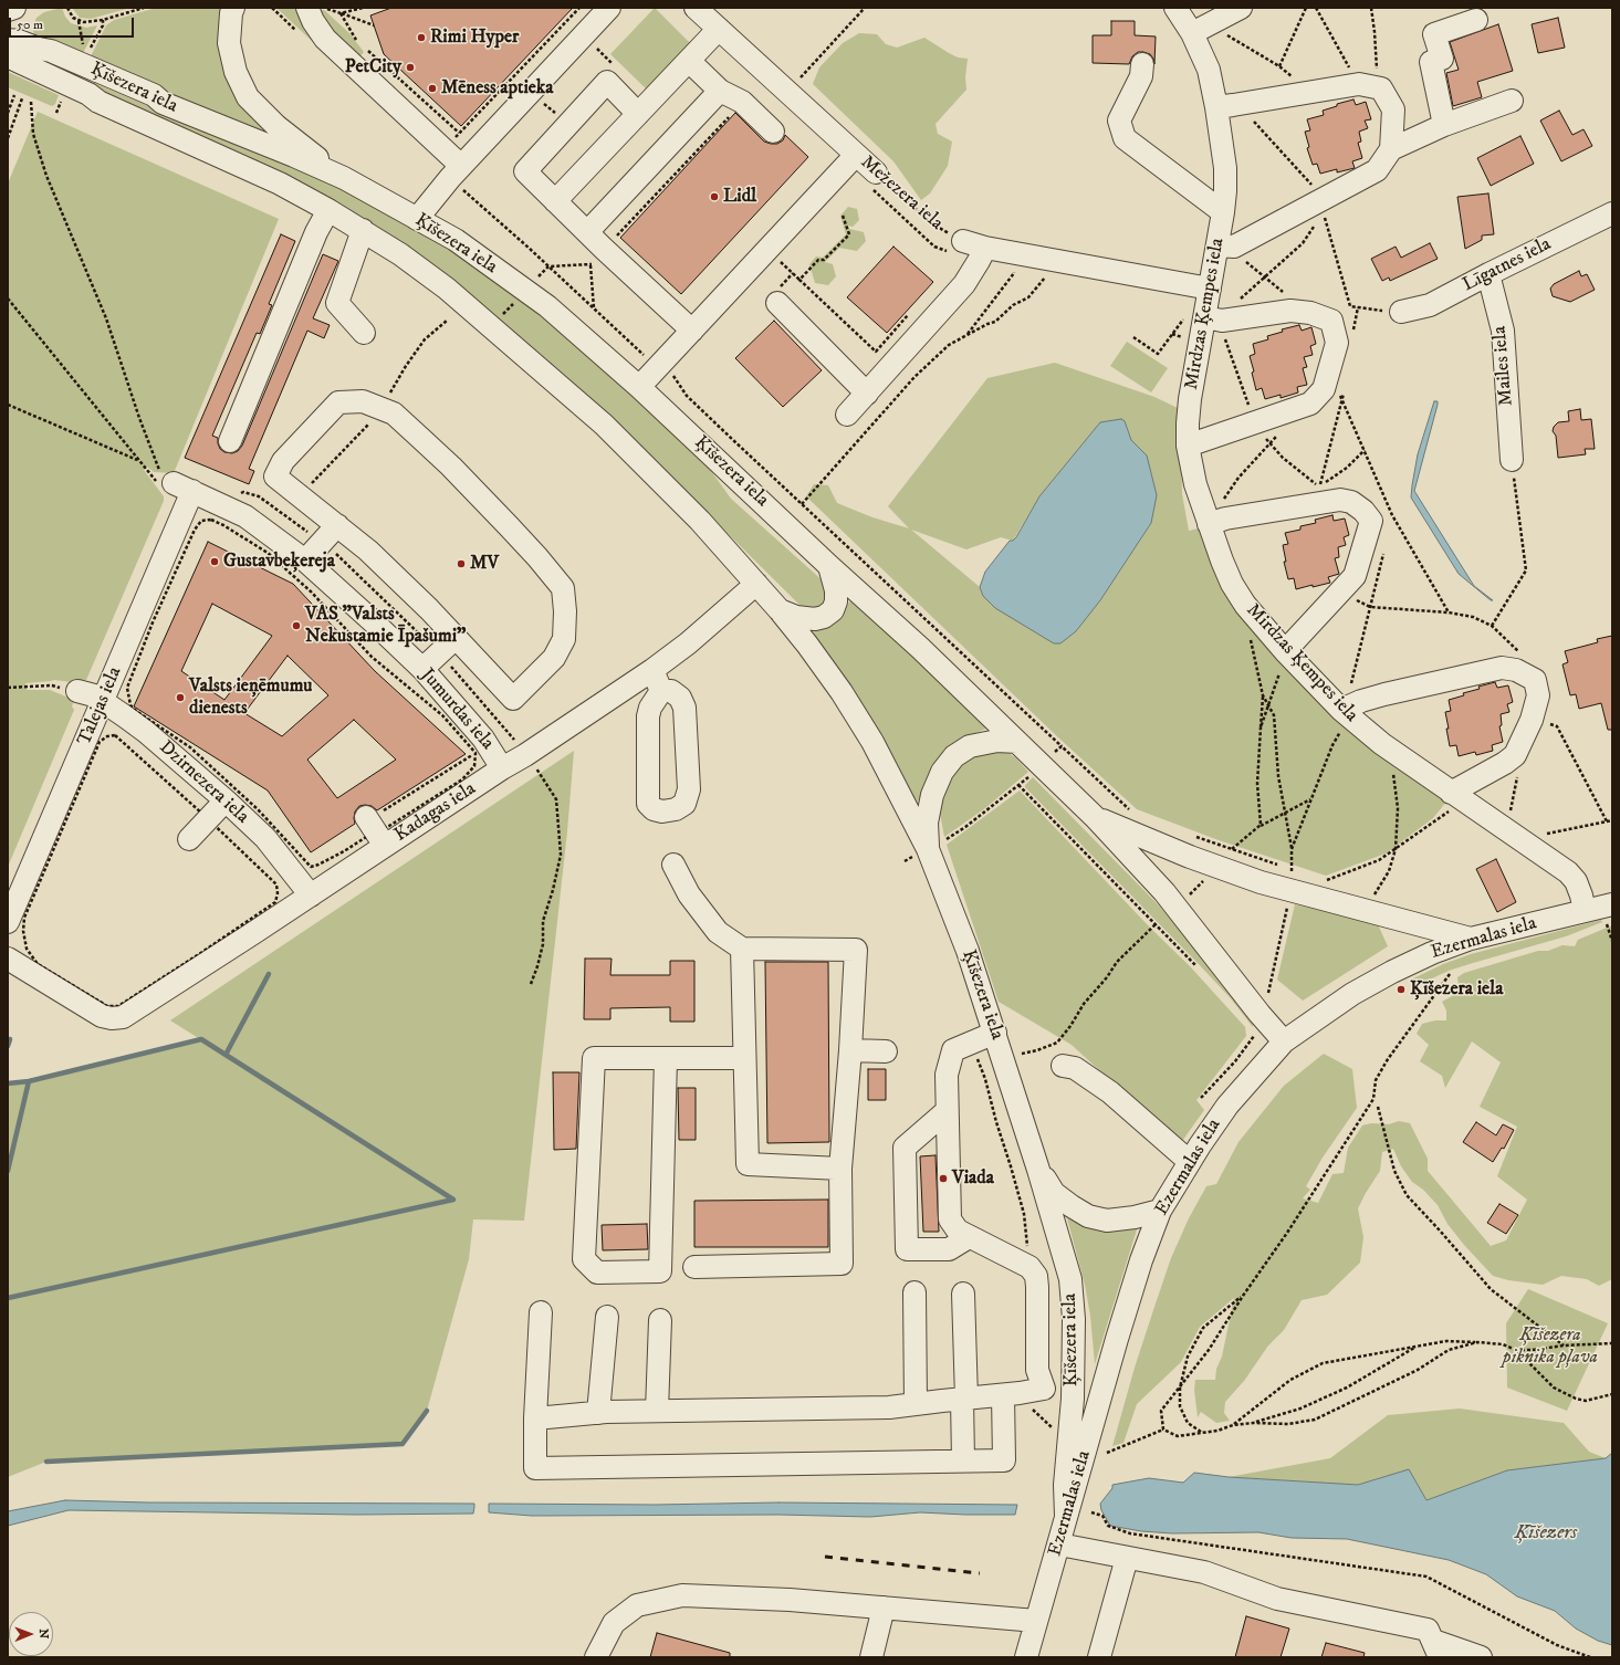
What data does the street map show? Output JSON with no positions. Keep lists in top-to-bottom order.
{
  "streets": {
    "street": [
      "Ķīšezera iela",
      "Mežezera iela",
      "Līgatnes iela",
      "Mirdzas Ķempes iela",
      "Mailes iela",
      "Talejas iela",
      "Jumurdas iela",
      "Dzirnezera iela",
      "Kadagas iela",
      "Ezermalas iela"
    ]
  },
  "crossings": [
    ["Ķīšezera iela", "Kadagas iela"],
    ["Ķīšezera iela", "Ezermalas iela"],
    ["Mežezera iela", "Mirdzas Ķempes iela"],
    ["Līgatnes iela", "Mailes iela"],
    ["Mirdzas Ķempes iela", "Ezermalas iela"],
    ["Talejas iela", "Jumurdas iela"],
    ["Talejas iela", "Dzirnezera iela"],
    ["Jumurdas iela", "Kadagas iela"],
    ["Dzirnezera iela", "Kadagas iela"]
  ],
  "water": ["Ķīšezers"],
  "parks": ["Ķīšezera piknika pļava"],
  "places": [
    "Rimi Hyper",
    "PetCity",
    "Mēness aptieka",
    "Lidl",
    "Gustavbeķereja",
    "MV",
    "VAS \"Valsts Nekustamie Īpašumi\"",
    "Valsts ieņēmumu dienests",
    "Ķīšezera iela",
    "Viada"
  ],
  "scale_bar": "50 m",
  "north": "right"
}
